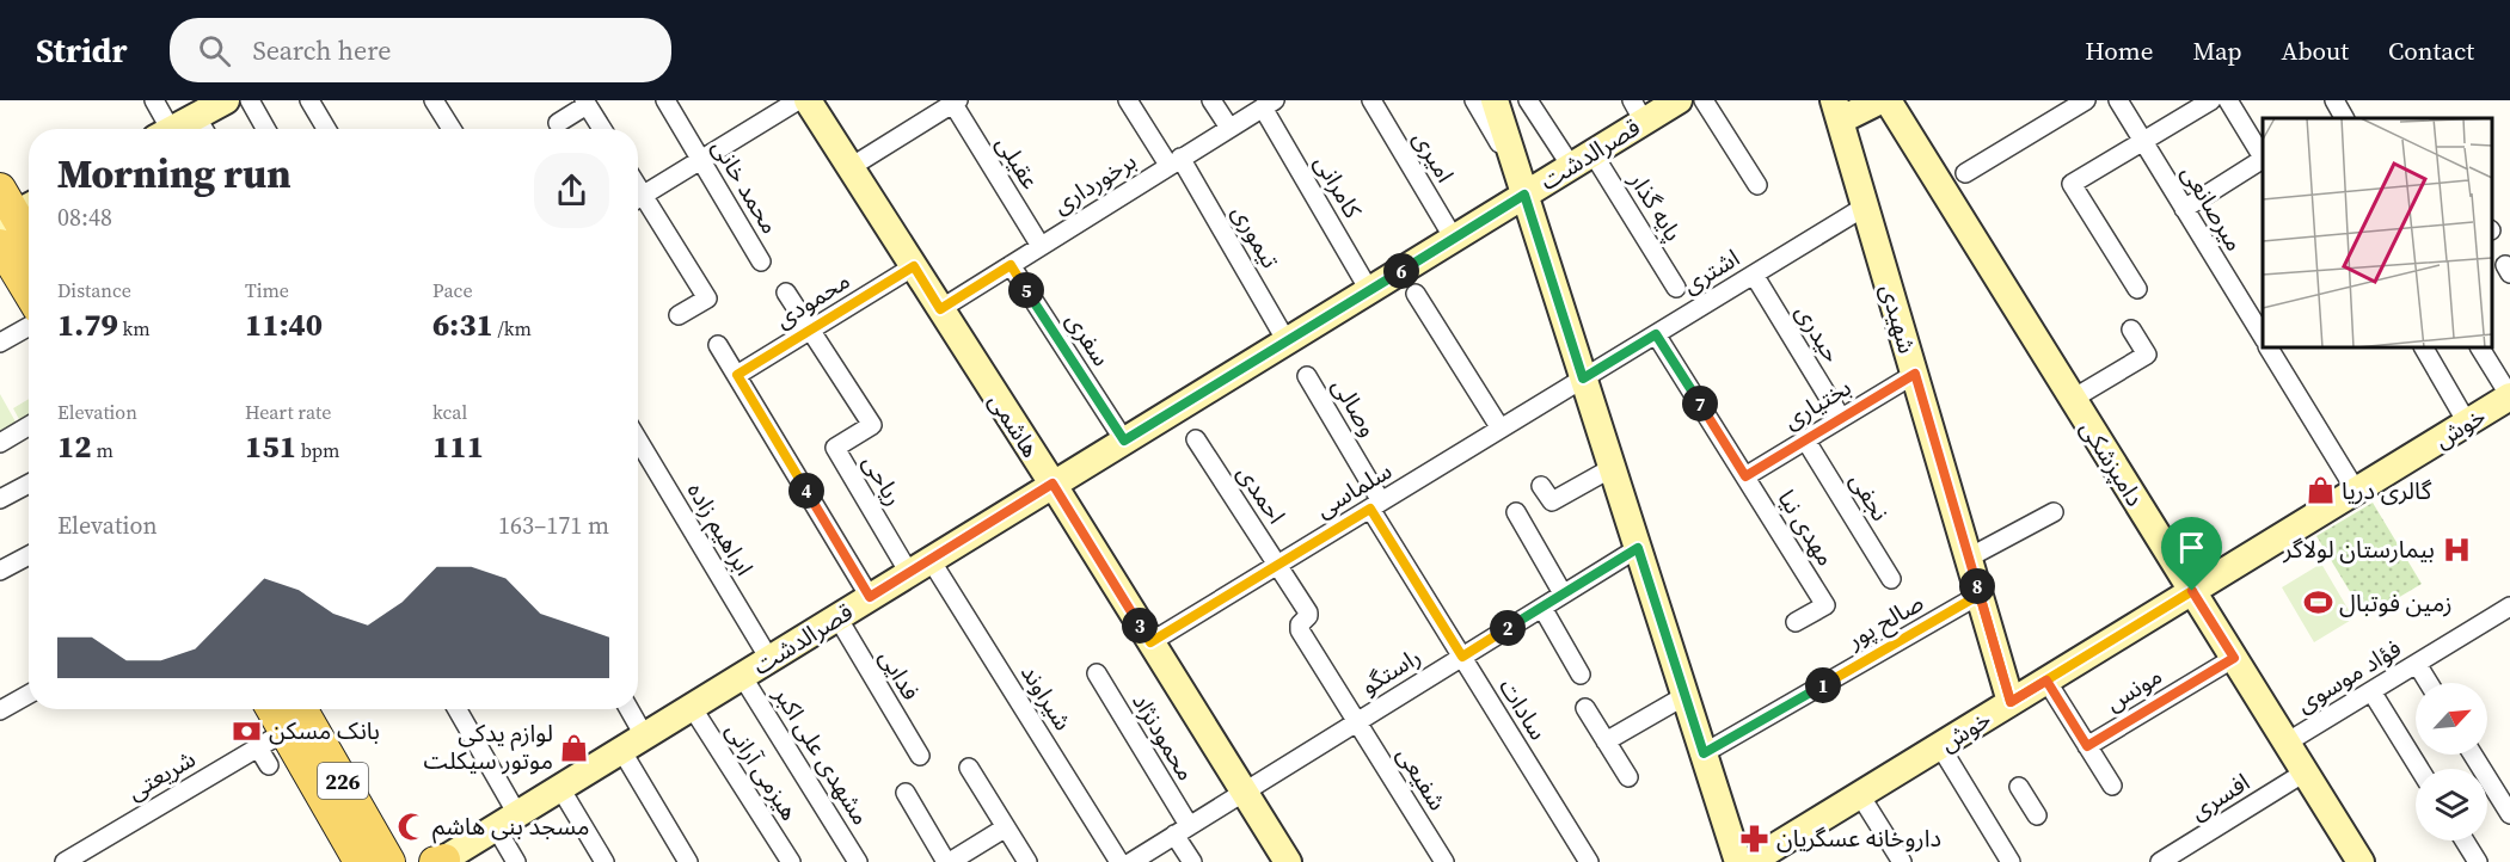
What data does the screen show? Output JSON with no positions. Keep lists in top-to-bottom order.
{
  "streets": {
    "main road": ["226"],
    "street": [
      "قصرالدشت",
      "امیری",
      "عقیلی",
      "برخورداری",
      "محمد خانی",
      "کامرانی",
      "پایه گذار",
      "میرصانعی",
      "تیموری",
      "اشتری",
      "محمودی",
      "شهیدی",
      "حیدری",
      "سفری",
      "بختیاری",
      "وصالی",
      "هاشمی",
      "خوش",
      "دامپزشکی",
      "ریاحی",
      "سلماسی",
      "احمدی",
      "نجفی",
      "مهدی نیا",
      "ابراهیم زاده",
      "صالح پور",
      "راستگو",
      "فدایی",
      "فؤاد موسوی",
      "مونس",
      "شیراوند",
      "سادات",
      "محمودنژاد",
      "مشهدی علی اکبر",
      "هیزمی آرانی",
      "شریعتی",
      "شفیعی",
      "افسری"
    ]
  },
  "crossings": [
    ["قصرالدشت", "امیری"],
    ["قصرالدشت", "کامرانی"],
    ["قصرالدشت", "پایه گذار"],
    ["قصرالدشت", "تیموری"],
    ["قصرالدشت", "سفری"],
    ["قصرالدشت", "هاشمی"],
    ["قصرالدشت", "ریاحی"],
    ["قصرالدشت", "ابراهیم زاده"],
    ["قصرالدشت", "فدایی"],
    ["قصرالدشت", "شیراوند"],
    ["قصرالدشت", "مشهدی علی اکبر"],
    ["قصرالدشت", "هیزمی آرانی"],
    ["عقیلی", "برخورداری"],
    ["برخورداری", "کامرانی"],
    ["برخورداری", "تیموری"],
    ["برخورداری", "سفری"],
    ["برخورداری", "هاشمی"],
    ["اشتری", "شهیدی"],
    ["اشتری", "حیدری"],
    ["اشتری", "سلماسی"],
    ["اشتری", "مهدی نیا"],
    ["محمودی", "هاشمی"],
    ["محمودی", "ریاحی"],
    ["شهیدی", "بختیاری"],
    ["شهیدی", "خوش"],
    ["شهیدی", "صالح پور"],
    ["حیدری", "بختیاری"],
    ["بختیاری", "نجفی"],
    ["بختیاری", "مهدی نیا"],
    ["وصالی", "سلماسی"],
    ["وصالی", "سادات"],
    ["هاشمی", "سلماسی"],
    ["هاشمی", "راستگو"],
    ["خوش", "دامپزشکی"],
    ["دامپزشکی", "فؤاد موسوی"],
    ["دامپزشکی", "مونس"],
    ["دامپزشکی", "افسری"],
    ["ریاحی", "شیراوند"],
    ["سلماسی", "احمدی"],
    ["سلماسی", "سادات"],
    ["احمدی", "راستگو"],
    ["احمدی", "شفیعی"],
    ["راستگو", "سادات"],
    ["راستگو", "محمودنژاد"],
    ["راستگو", "شفیعی"],
    ["شریعتی", "226"]
  ],
  "places": {
    "shop": ["گالری دریا", "لوازم یدکی موتور سیکلت"],
    "hospital": ["بیمارستان لولاگر"],
    "sports": ["زمین فوتبال"],
    "bank": ["بانک مسکن"],
    "mosque": ["مسجد بنی هاشم"],
    "pharmacy": ["داروخانه عسگریان"]
  },
  "north": "top right",
  "page": {
    "header": "Stridr",
    "search": "Search here",
    "nav": [
      "Home",
      "Map",
      "About",
      "Contact"
    ],
    "heading": ["Morning run", "08:48"],
    "stats": [
      ["Distance", "1.79 km"],
      ["Time", "11:40"],
      ["Pace", "6:31 /km"],
      ["Elevation", "12 m"],
      ["Heart rate", "151 bpm"],
      ["kcal", "111"]
    ],
    "pins": [
      "6",
      "5",
      "7",
      "4",
      "8",
      "3",
      "2",
      "1"
    ],
    "chart": ["Elevation", "163–171 m"]
  }
}
